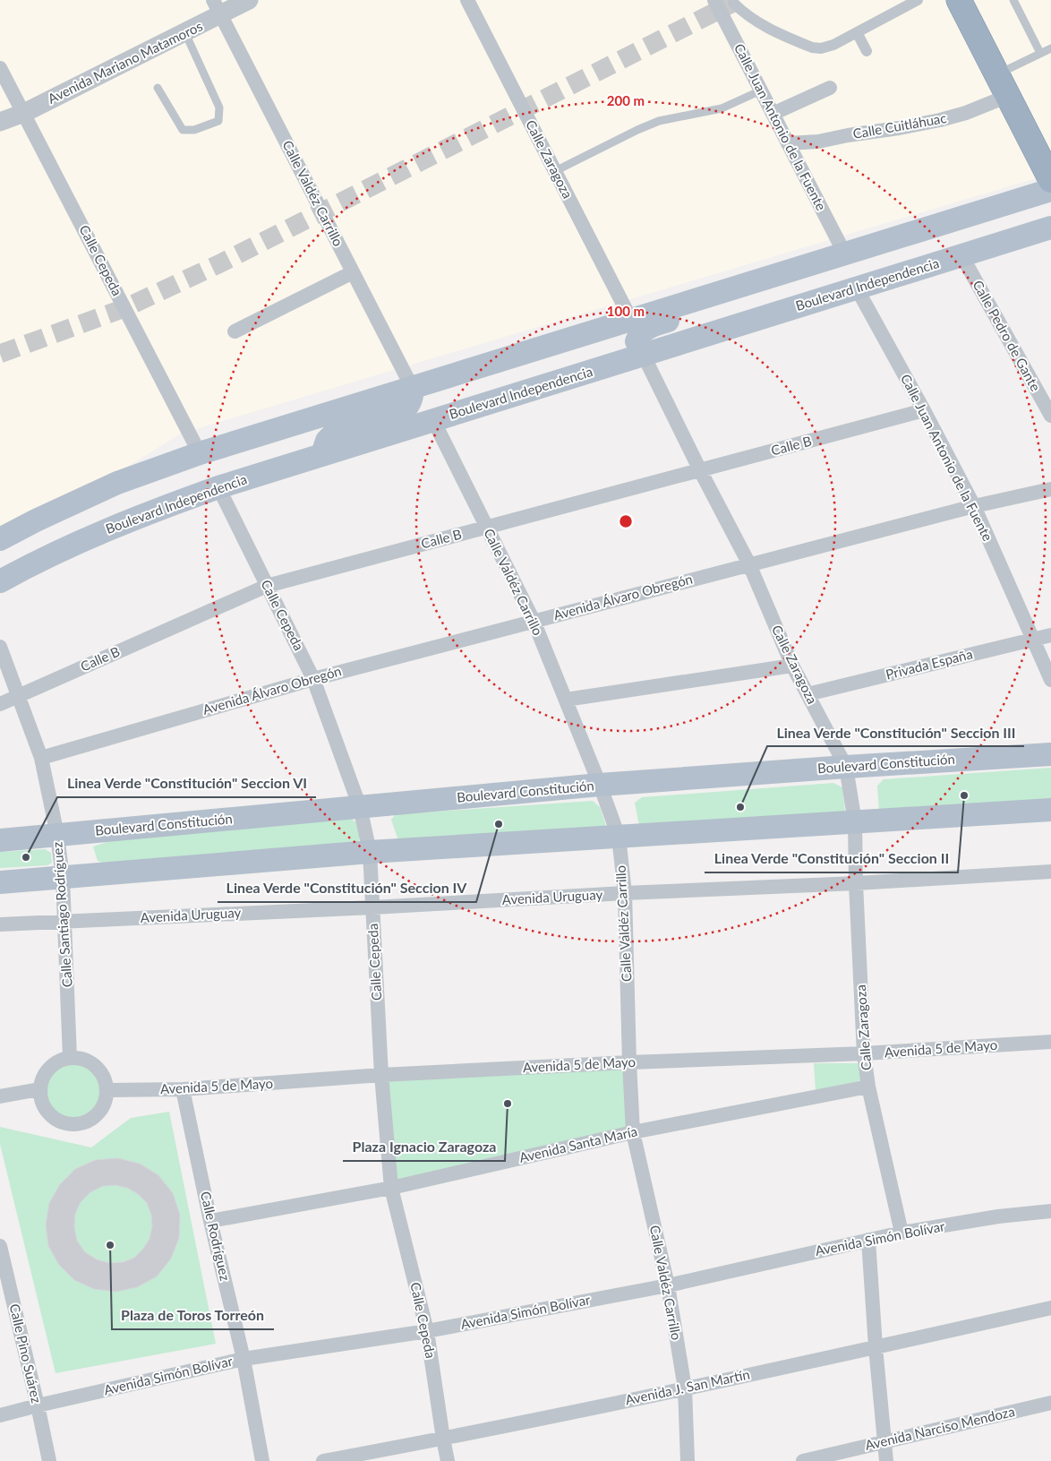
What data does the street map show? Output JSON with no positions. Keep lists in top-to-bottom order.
{
  "streets": {
    "main road": ["Boulevard Independencia", "Boulevard Constitución"],
    "street": [
      "Avenida Mariano Matamoros",
      "Calle Cuitláhuac",
      "Calle Juan Antonio de la Fuente",
      "Calle Zaragoza",
      "Calle Valdéz Carrillo",
      "Calle Cepeda",
      "Calle Pedro de Gante",
      "Calle B",
      "Avenida Álvaro Obregón",
      "Privada España",
      "Avenida Uruguay",
      "Calle Santiago Rodríguez",
      "Avenida 5 de Mayo",
      "Avenida Santa María",
      "Calle Rodríguez",
      "Avenida Simón Bolívar",
      "Calle Pino Suárez",
      "Avenida J. San Martín",
      "Avenida Narciso Mendoza"
    ]
  },
  "crossings": [
    ["Avenida Mariano Matamoros", "Calle Valdéz Carrillo"],
    ["Avenida Mariano Matamoros", "Calle Cepeda"],
    ["Calle Cuitláhuac", "Calle Juan Antonio de la Fuente"],
    ["Calle Juan Antonio de la Fuente", "Boulevard Independencia"],
    ["Calle Juan Antonio de la Fuente", "Calle B"],
    ["Calle Juan Antonio de la Fuente", "Avenida Álvaro Obregón"],
    ["Calle Juan Antonio de la Fuente", "Privada España"],
    ["Calle Zaragoza", "Boulevard Independencia"],
    ["Calle Zaragoza", "Calle B"],
    ["Calle Zaragoza", "Avenida Álvaro Obregón"],
    ["Calle Zaragoza", "Privada España"],
    ["Calle Zaragoza", "Boulevard Constitución"],
    ["Calle Zaragoza", "Avenida Uruguay"],
    ["Calle Zaragoza", "Avenida 5 de Mayo"],
    ["Calle Zaragoza", "Avenida Santa María"],
    ["Calle Zaragoza", "Avenida Simón Bolívar"],
    ["Calle Valdéz Carrillo", "Boulevard Independencia"],
    ["Calle Valdéz Carrillo", "Calle B"],
    ["Calle Valdéz Carrillo", "Avenida Álvaro Obregón"],
    ["Calle Valdéz Carrillo", "Boulevard Constitución"],
    ["Calle Valdéz Carrillo", "Avenida Uruguay"],
    ["Calle Valdéz Carrillo", "Avenida 5 de Mayo"],
    ["Calle Valdéz Carrillo", "Avenida Santa María"],
    ["Calle Valdéz Carrillo", "Avenida Simón Bolívar"],
    ["Calle Valdéz Carrillo", "Avenida J. San Martín"],
    ["Calle Cepeda", "Boulevard Independencia"],
    ["Calle Cepeda", "Calle B"],
    ["Calle Cepeda", "Avenida Álvaro Obregón"],
    ["Calle Cepeda", "Boulevard Constitución"],
    ["Calle Cepeda", "Avenida Uruguay"],
    ["Calle Cepeda", "Avenida 5 de Mayo"],
    ["Calle Cepeda", "Avenida Santa María"],
    ["Calle Cepeda", "Avenida Simón Bolívar"],
    ["Calle Cepeda", "Avenida J. San Martín"],
    ["Boulevard Independencia", "Calle Pedro de Gante"],
    ["Calle B", "Calle Santiago Rodríguez"],
    ["Avenida Álvaro Obregón", "Calle Santiago Rodríguez"],
    ["Boulevard Constitución", "Calle Santiago Rodríguez"],
    ["Avenida Uruguay", "Calle Santiago Rodríguez"],
    ["Calle Santiago Rodríguez", "Avenida 5 de Mayo"],
    ["Avenida 5 de Mayo", "Calle Rodríguez"],
    ["Avenida Santa María", "Calle Rodríguez"],
    ["Calle Rodríguez", "Avenida Simón Bolívar"],
    ["Avenida Simón Bolívar", "Calle Pino Suárez"]
  ],
  "places": [
    "Linea Verde \"Constitución\" Seccion II",
    "Linea Verde \"Constitución\" Seccion III",
    "Linea Verde \"Constitución\" Seccion IV",
    "Linea Verde \"Constitución\" Seccion VI",
    "Plaza Ignacio Zaragoza",
    "Plaza de Toros Torreón"
  ],
  "rings": ["200 m", "100 m"]
}
